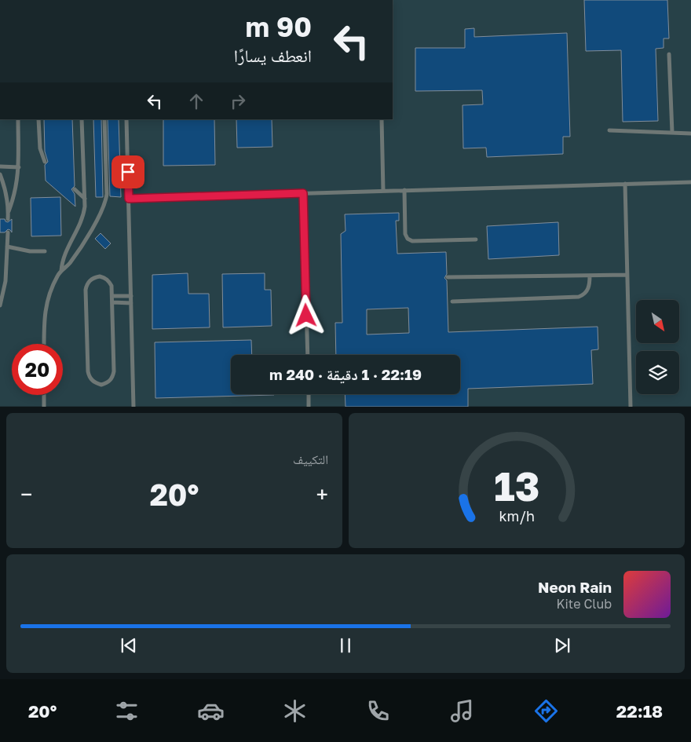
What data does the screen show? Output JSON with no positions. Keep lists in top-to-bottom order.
{
  "north": "bottom right",
  "page": {
    "turn": ["90 m", "انعطف يسارًا"],
    "limit": "20",
    "trip": "22:19 · 1 دقيقة · 240 m",
    "tile": "التكييف",
    "heat": ["−", "20°", "+"],
    "song": ["Neon Rain", "Kite Club"],
    "tabs": ["22:18", "20°"],
    "gauge": ["13", "km/h"]
  }
}
